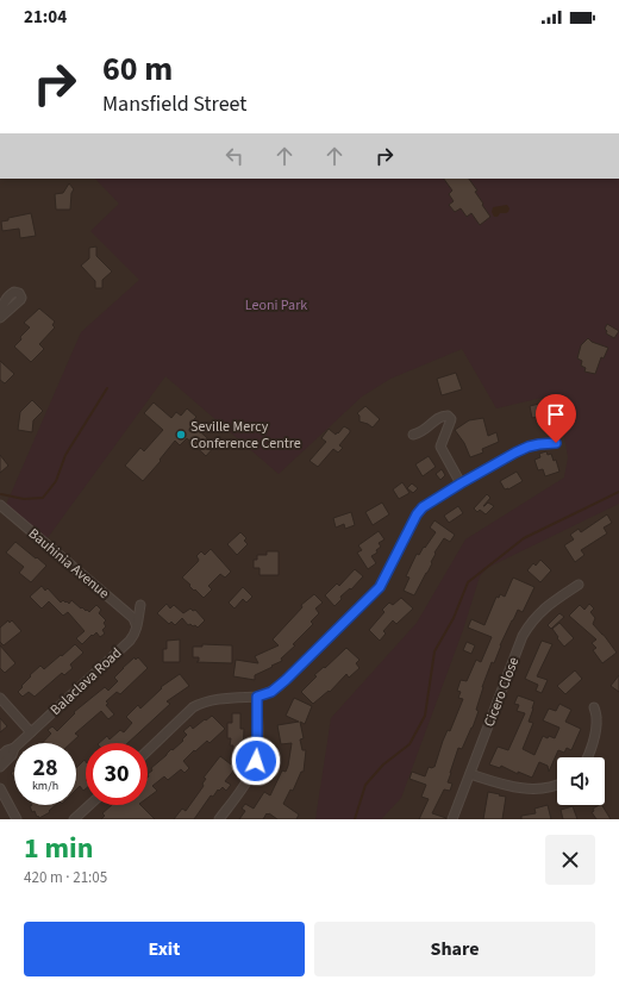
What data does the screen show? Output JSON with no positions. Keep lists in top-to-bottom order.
{
  "streets": {
    "street": ["Bauhinia Avenue", "Balaclava Road", "Cicero Close"]
  },
  "crossings": [
    ["Bauhinia Avenue", "Balaclava Road"]
  ],
  "parks": ["Leoni Park"],
  "places": ["Seville Mercy Conference Centre"],
  "page": {
    "status": "21:04",
    "turn": ["60 m", "Mansfield Street"],
    "speed": "28 km/h",
    "limit": "30",
    "heading": ["1 min", "420 m · 21:05"],
    "buttons": ["Exit", "Share"]
  }
}
